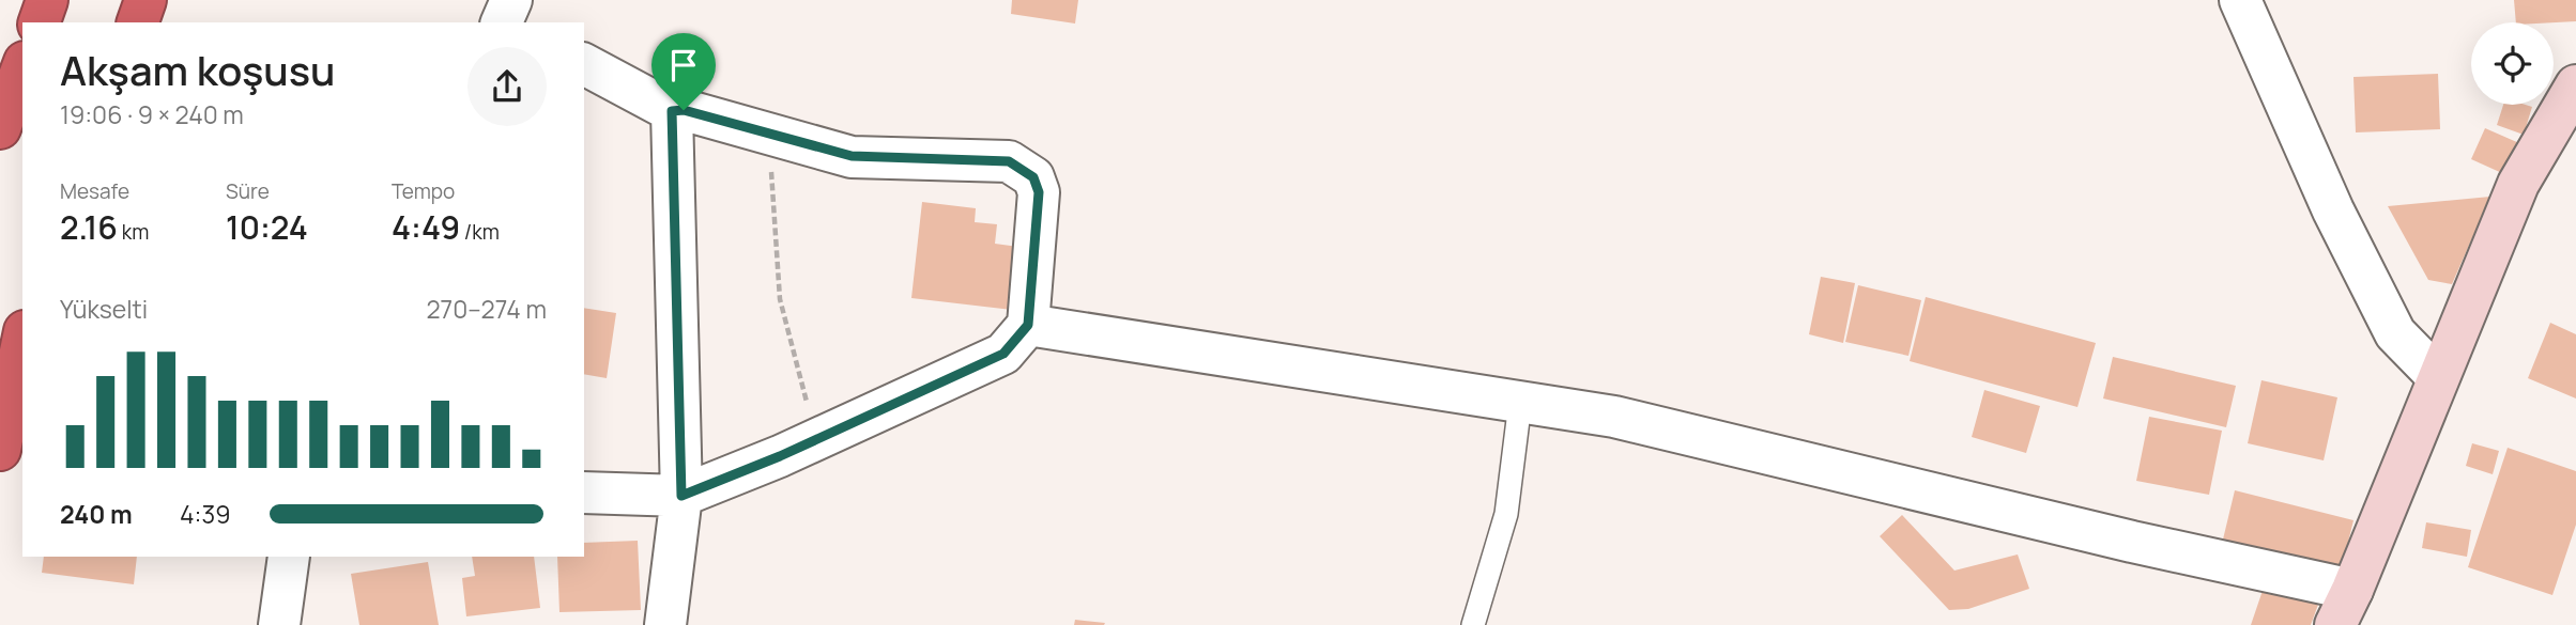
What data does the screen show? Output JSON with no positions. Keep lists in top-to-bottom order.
{
  "page": {
    "heading": ["Akşam koşusu", "19:06 · 9 × 240 m"],
    "stats": [
      ["Mesafe", "2.16 km"],
      ["Süre", "10:24"],
      ["Tempo", "4:49 /km"]
    ],
    "chart": ["Yükselti", "270–274 m"],
    "list": [
      {
        "name": "240 m",
        "note": "4:39"
      }
    ]
  }
}
